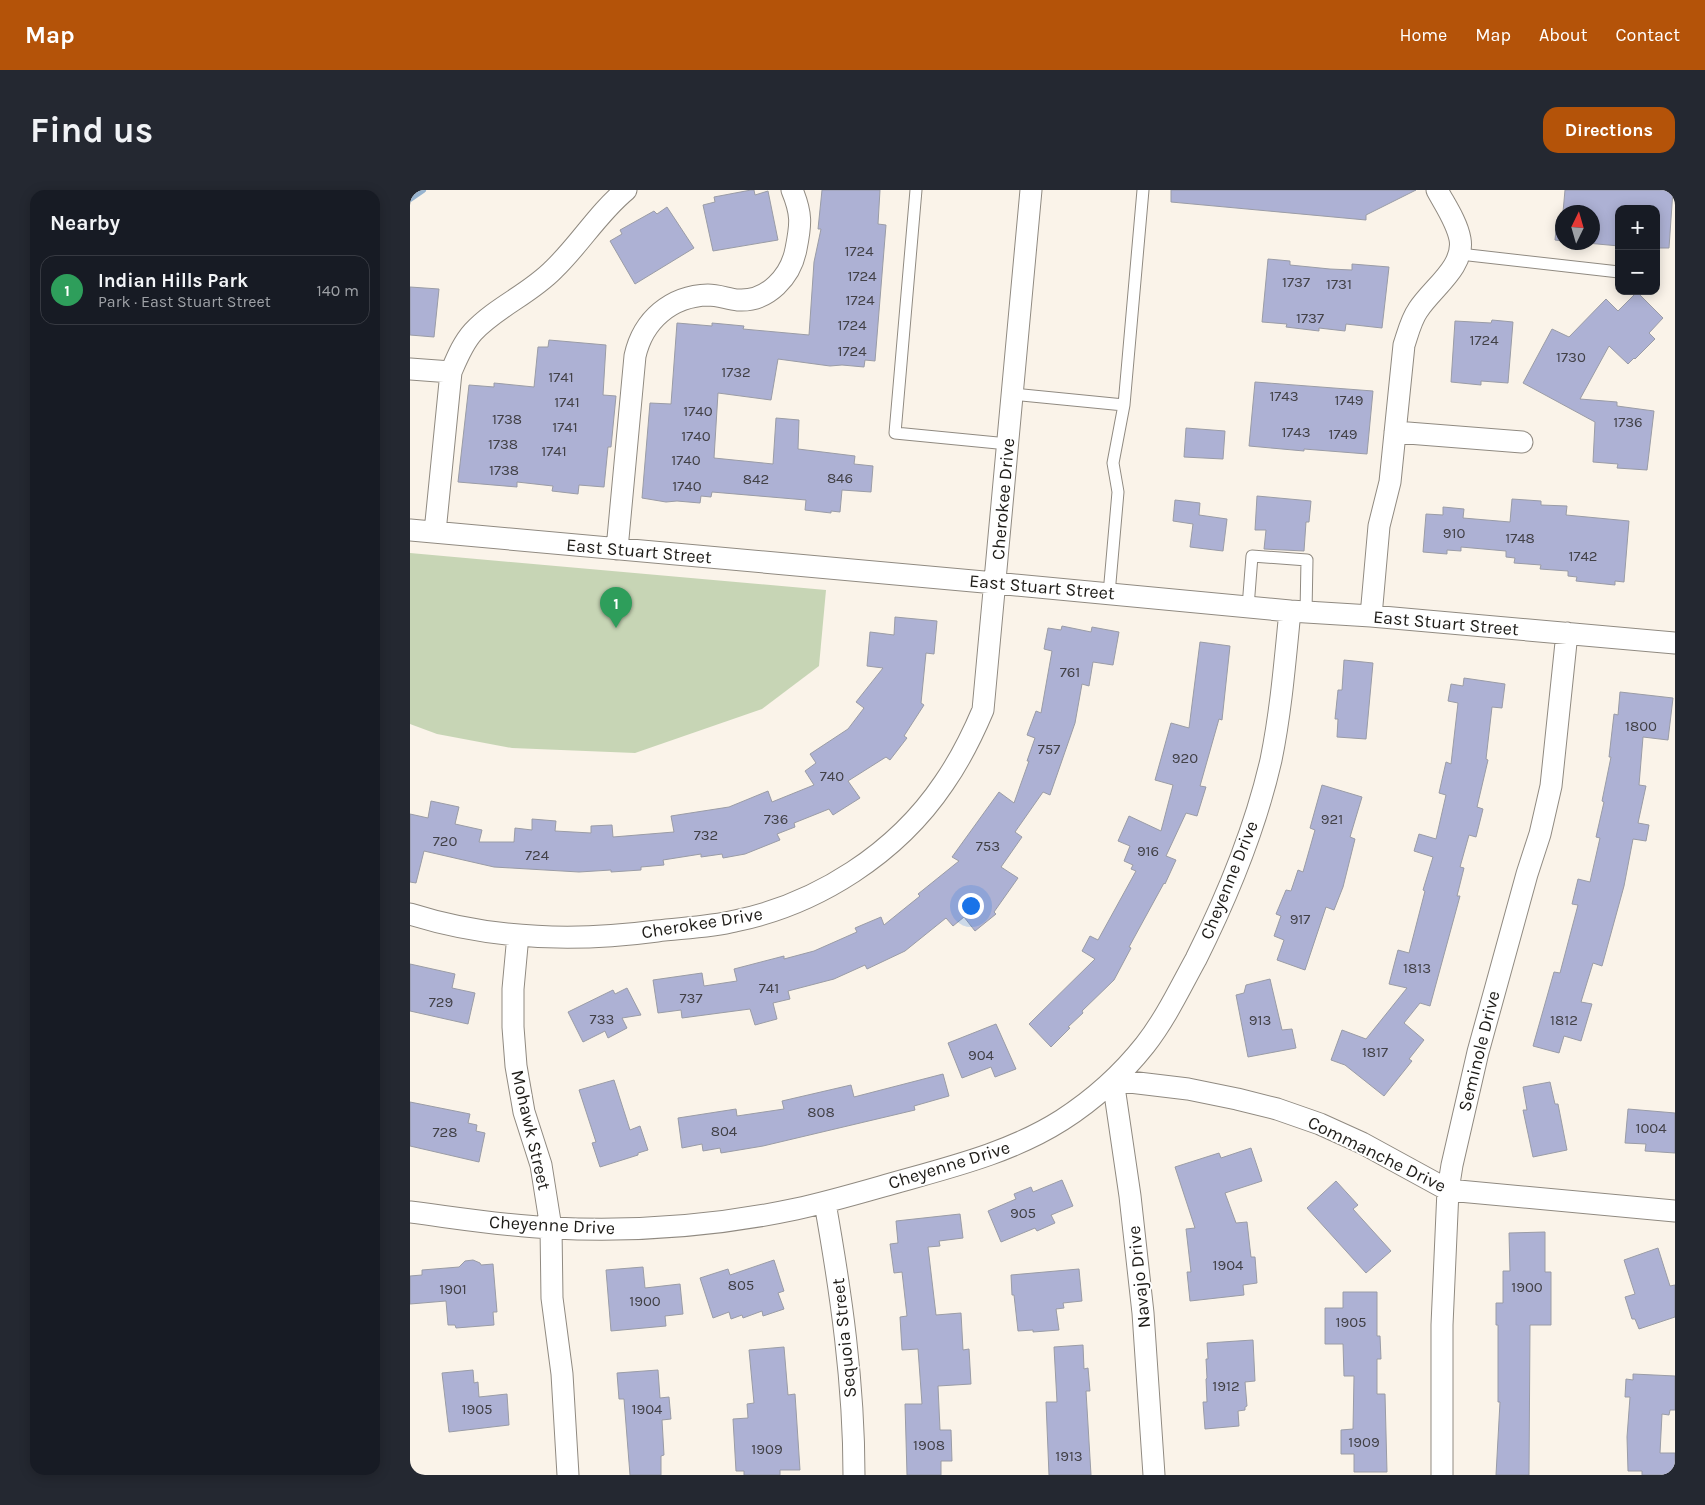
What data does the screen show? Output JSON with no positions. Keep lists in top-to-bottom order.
{
  "streets": {
    "street": [
      "Cherokee Drive",
      "East Stuart Street",
      "Cheyenne Drive",
      "Seminole Drive",
      "Mohawk Street",
      "Commanche Drive",
      "Navajo Drive",
      "Sequoia Street"
    ]
  },
  "crossings": [
    ["Cherokee Drive", "East Stuart Street"],
    ["Cherokee Drive", "Mohawk Street"],
    ["East Stuart Street", "Cheyenne Drive"],
    ["East Stuart Street", "Seminole Drive"],
    ["Cheyenne Drive", "Mohawk Street"],
    ["Cheyenne Drive", "Commanche Drive"],
    ["Cheyenne Drive", "Navajo Drive"],
    ["Cheyenne Drive", "Sequoia Street"],
    ["Seminole Drive", "Commanche Drive"],
    ["Commanche Drive", "Navajo Drive"]
  ],
  "house_numbers": [
    "1724",
    "1724",
    "1737",
    "1731",
    "1724",
    "1737",
    "1724",
    "1724",
    "1724",
    "1730",
    "1732",
    "1741",
    "1743",
    "1749",
    "1741",
    "1740",
    "1738",
    "1736",
    "1741",
    "1743",
    "1749",
    "1740",
    "1738",
    "1741",
    "1740",
    "1738",
    "846",
    "842",
    "1740",
    "910",
    "1748",
    "1742",
    "761",
    "1800",
    "757",
    "920",
    "740",
    "736",
    "921",
    "732",
    "720",
    "753",
    "916",
    "724",
    "917",
    "1813",
    "741",
    "737",
    "729",
    "733",
    "913",
    "1812",
    "1817",
    "904",
    "808",
    "1004",
    "804",
    "728",
    "905",
    "1904",
    "805",
    "1900",
    "1901",
    "1900",
    "1905",
    "1912",
    "1905",
    "1904",
    "1909",
    "1908",
    "1909",
    "1913"
  ],
  "north": "top",
  "page": {
    "header": "Map",
    "nav": [
      "Home",
      "Map",
      "About",
      "Contact"
    ],
    "buttons": "Directions",
    "title": "Find us",
    "heading": "Nearby",
    "map_buttons": ["+", "−"],
    "list": [
      {
        "mark": "1",
        "name": "Indian Hills Park",
        "note": "Park · East Stuart Street",
        "value": "140 m"
      }
    ],
    "pins": "1"
  }
}
